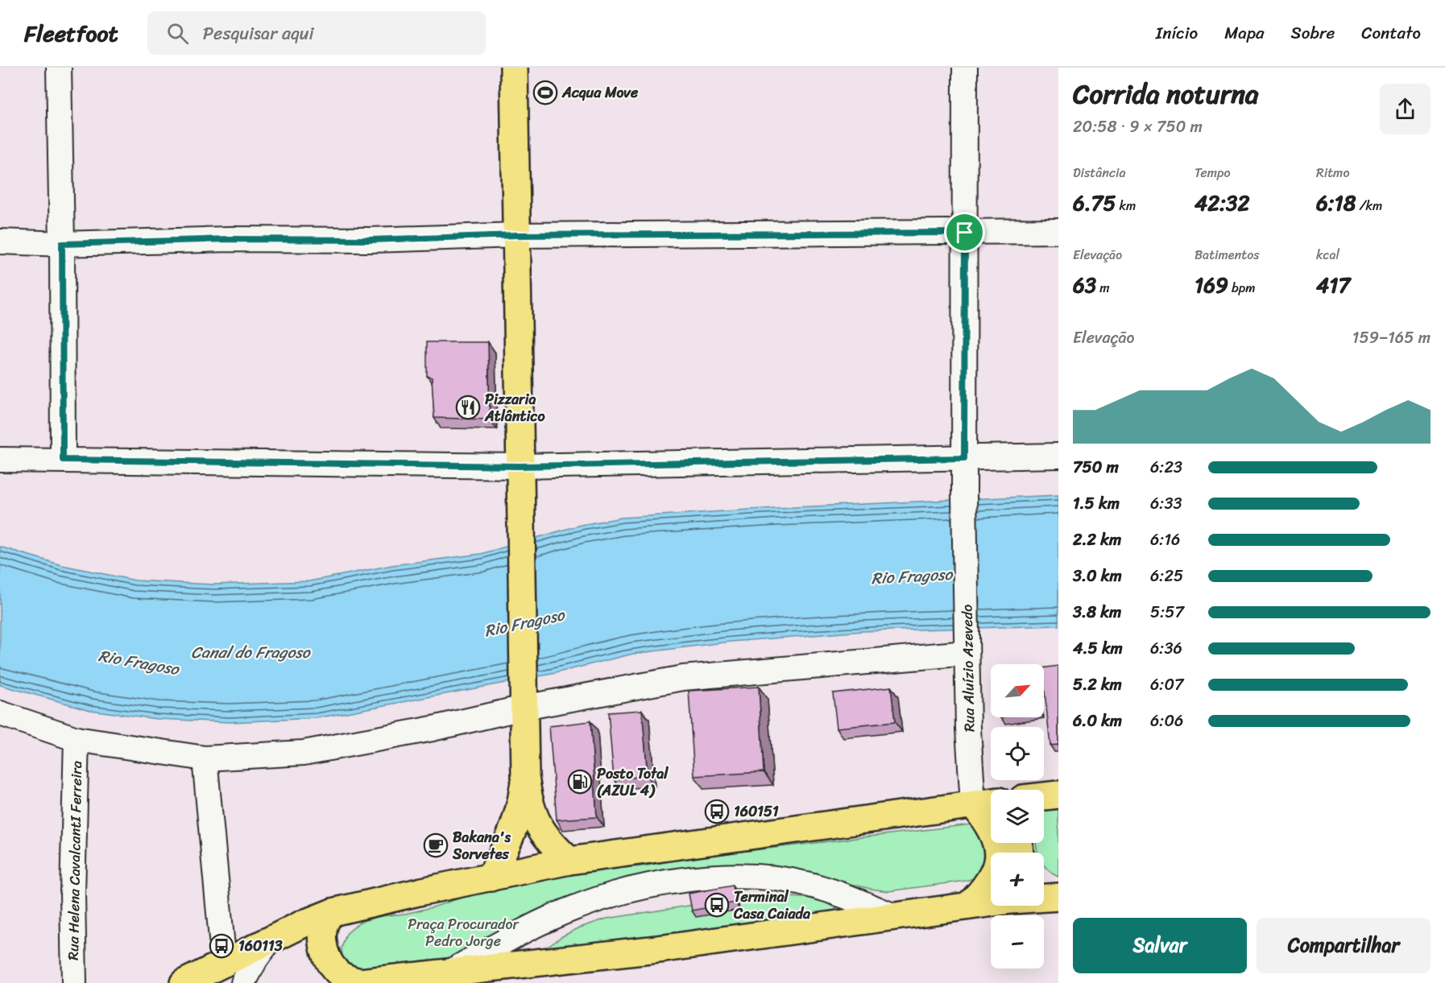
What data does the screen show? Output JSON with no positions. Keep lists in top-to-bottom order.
{
  "streets": {
    "street": ["Rua Aluízio Azevedo", "Rua Helena CavalcantI Ferreira"]
  },
  "water": ["Rio Fragoso", "Canal do Fragoso"],
  "parks": ["Praça Procurador Pedro Jorge"],
  "places": {
    "sports": ["Acqua Move"],
    "restaurant": ["Pizzaria Atlântico"],
    "fuel station": ["Posto Total (AZUL 4)"],
    "bus stop": ["160151", "Terminal Casa Caiada", "160113"],
    "cafe": ["Bakana's Sorvetes"]
  },
  "north": "top right",
  "page": {
    "header": "Fleetfoot",
    "search": "Pesquisar aqui",
    "nav": [
      "Início",
      "Mapa",
      "Sobre",
      "Contato"
    ],
    "heading": ["Corrida noturna", "20:58 · 9 × 750 m"],
    "stats": [
      ["Distância", "6.75 km"],
      ["Tempo", "42:32"],
      ["Ritmo", "6:18 /km"],
      ["Elevação", "63 m"],
      ["Batimentos", "169 bpm"],
      ["kcal", "417"]
    ],
    "chart": ["Elevação", "159–165 m"],
    "list": [
      {
        "name": "750 m",
        "note": "6:23"
      },
      {
        "name": "1.5 km",
        "note": "6:33"
      },
      {
        "name": "2.2 km",
        "note": "6:16"
      },
      {
        "name": "3.0 km",
        "note": "6:25"
      },
      {
        "name": "3.8 km",
        "note": "5:57"
      },
      {
        "name": "4.5 km",
        "note": "6:36"
      },
      {
        "name": "5.2 km",
        "note": "6:07"
      },
      {
        "name": "6.0 km",
        "note": "6:06"
      }
    ],
    "map_buttons": ["+", "−"],
    "buttons": ["Salvar", "Compartilhar"]
  }
}
